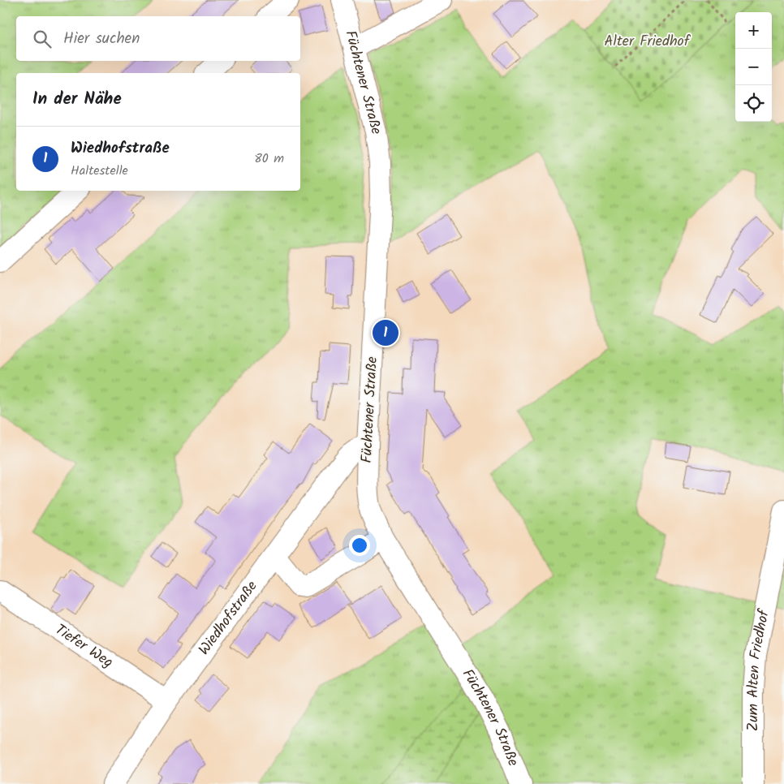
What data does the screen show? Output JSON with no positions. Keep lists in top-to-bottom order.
{
  "streets": {
    "street": [
      "Füchtener Straße",
      "Wiedhofstraße",
      "Tiefer Weg",
      "Zum Alten Friedhof"
    ]
  },
  "crossings": [
    ["Füchtener Straße", "Wiedhofstraße"],
    ["Wiedhofstraße", "Tiefer Weg"]
  ],
  "parks": ["Alter Friedhof"],
  "page": {
    "map_buttons": ["+", "−"],
    "search": "Hier suchen",
    "heading": "In der Nähe",
    "list": [
      {
        "mark": "1",
        "name": "Wiedhofstraße",
        "note": "Haltestelle",
        "value": "80 m"
      }
    ],
    "pins": "1"
  }
}
